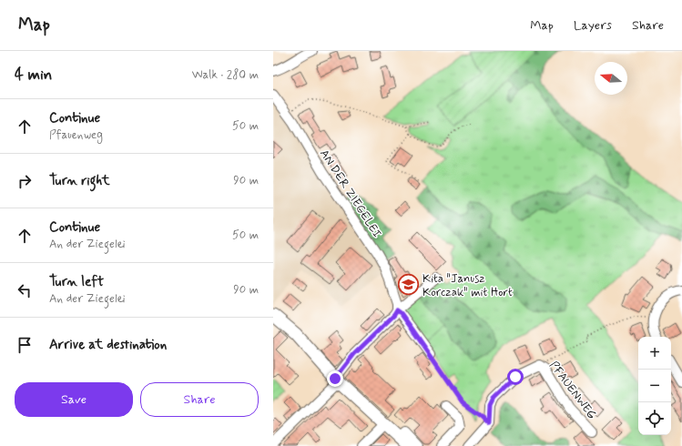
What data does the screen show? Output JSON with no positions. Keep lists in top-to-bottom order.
{
  "streets": {
    "street": ["AN DER ZIEGELEI", "PFAUENWEG"]
  },
  "places": {
    "school or university": ["Kita \"Janusz Korczak\" mit Hort"]
  },
  "north": "left",
  "page": {
    "header": "Map",
    "nav": ["Map", "Layers", "Share"],
    "heading": ["4 min", "Walk · 280 m"],
    "list": [
      ["Continue", "Pfauenweg", "50 m"],
      ["Turn right", "90 m"],
      ["Continue", "An der Ziegelei", "50 m"],
      ["Turn left", "An der Ziegelei", "90 m"],
      "Arrive at destination"
    ],
    "map_buttons": ["+", "−"],
    "buttons": ["Save", "Share"]
  }
}
